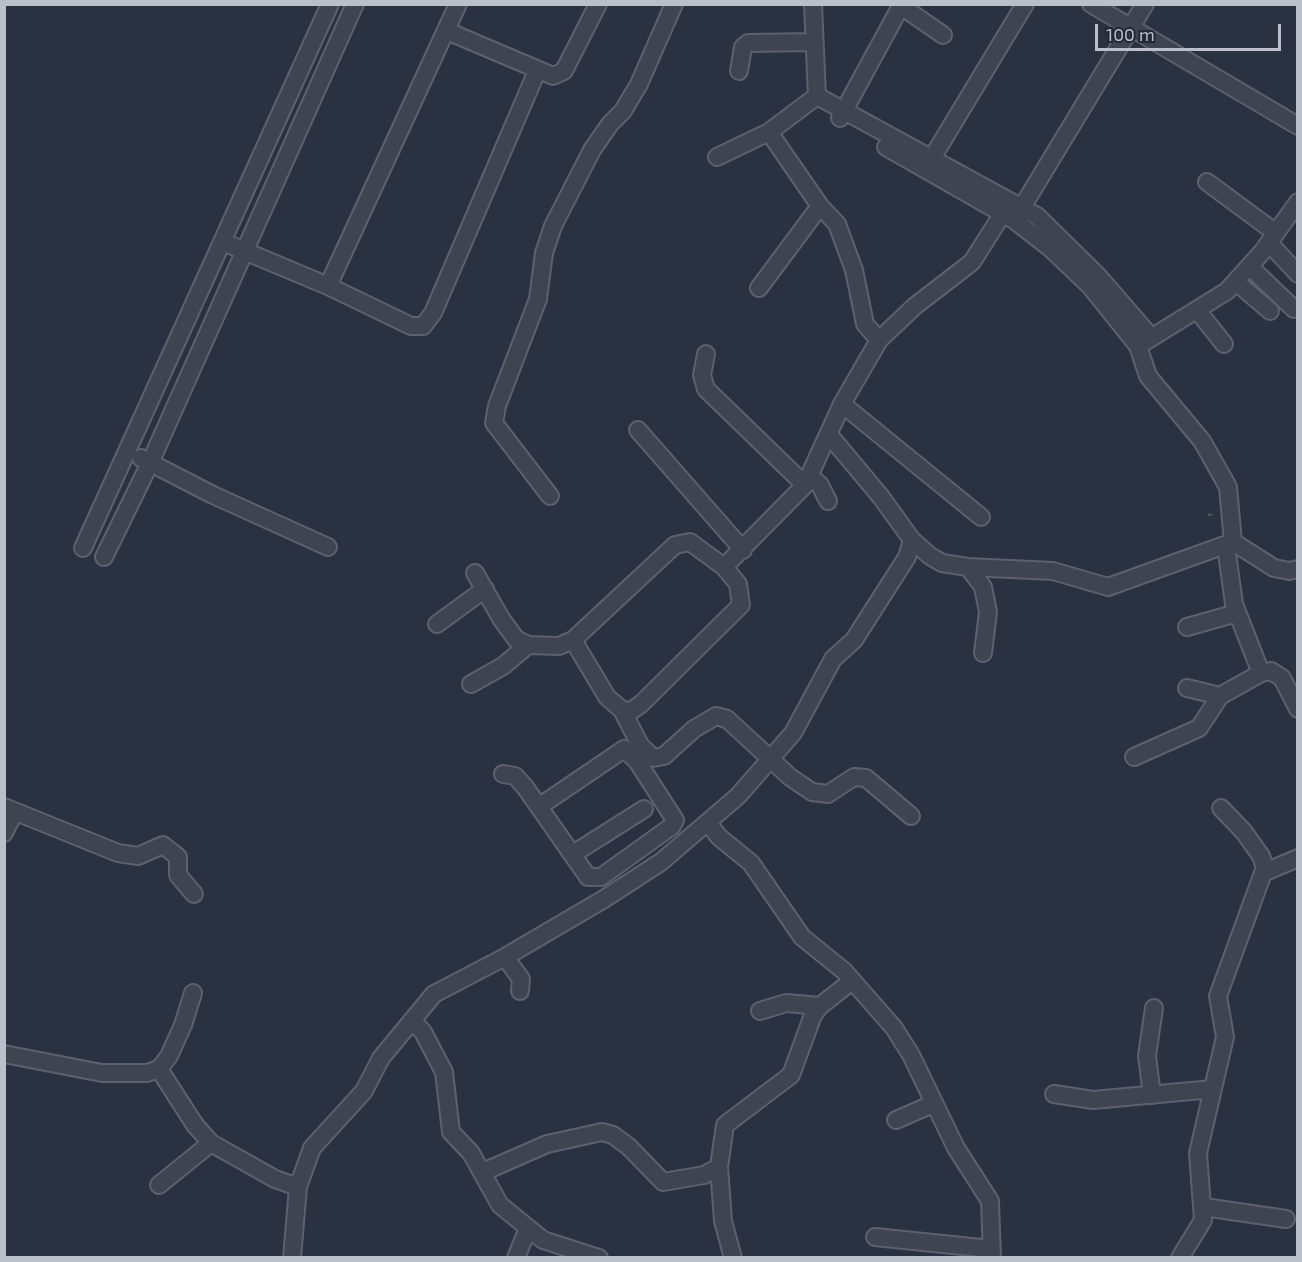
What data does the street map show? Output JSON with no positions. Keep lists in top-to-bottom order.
{
  "scale_bar": "100 m"
}
